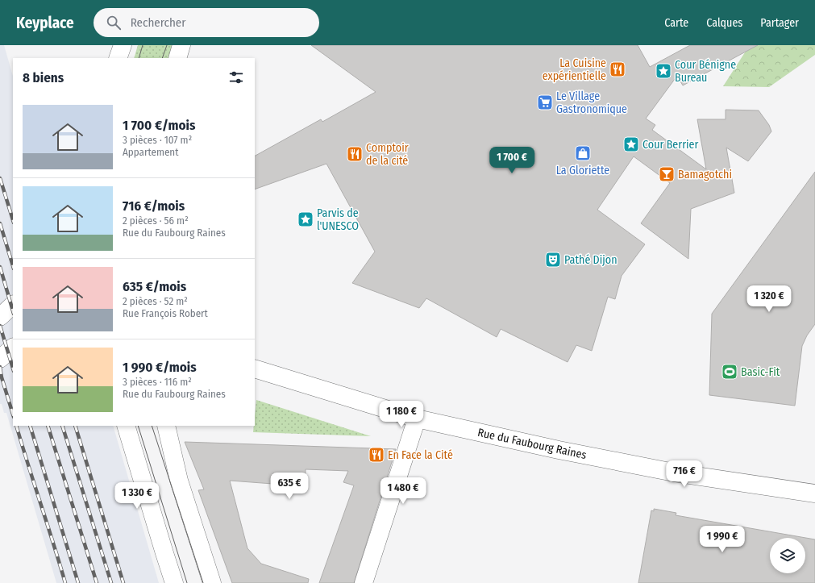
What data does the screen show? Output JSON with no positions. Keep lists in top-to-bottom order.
{
  "streets": {
    "street": ["Rue du Faubourg Raines"]
  },
  "places": {
    "restaurant": ["La Cuisine expérientielle", "Comptoir de la cité", "En Face la Cité"],
    "place": ["Cour Bénigne Bureau", "Cour Berrier", "Parvis de l'UNESCO"],
    "supermarket": ["Le Village Gastronomique"],
    "shop": ["La Gloriette"],
    "bar": ["Bamagotchi"],
    "theatre": ["Pathé Dijon"],
    "sports": ["Basic-Fit"]
  },
  "page": {
    "header": "Keyplace",
    "search": "Rechercher",
    "nav": ["Carte", "Calques", "Partager"],
    "heading": "8 biens",
    "list": [
      {
        "name": "1 700 €/mois",
        "note": "3 pièces · 107 m² · Appartement"
      },
      {
        "name": "716 €/mois",
        "note": "2 pièces · 56 m² · Rue du Faubourg Raines"
      },
      {
        "name": "635 €/mois",
        "note": "2 pièces · 52 m² · Rue François Robert"
      },
      {
        "name": "1 990 €/mois",
        "note": "3 pièces · 116 m² · Rue du Faubourg Raines"
      }
    ],
    "price": [
      "1 700 €",
      "1 320 €",
      "1 180 €",
      "716 €",
      "635 €",
      "1 480 €",
      "1 330 €",
      "1 990 €"
    ]
  }
}
